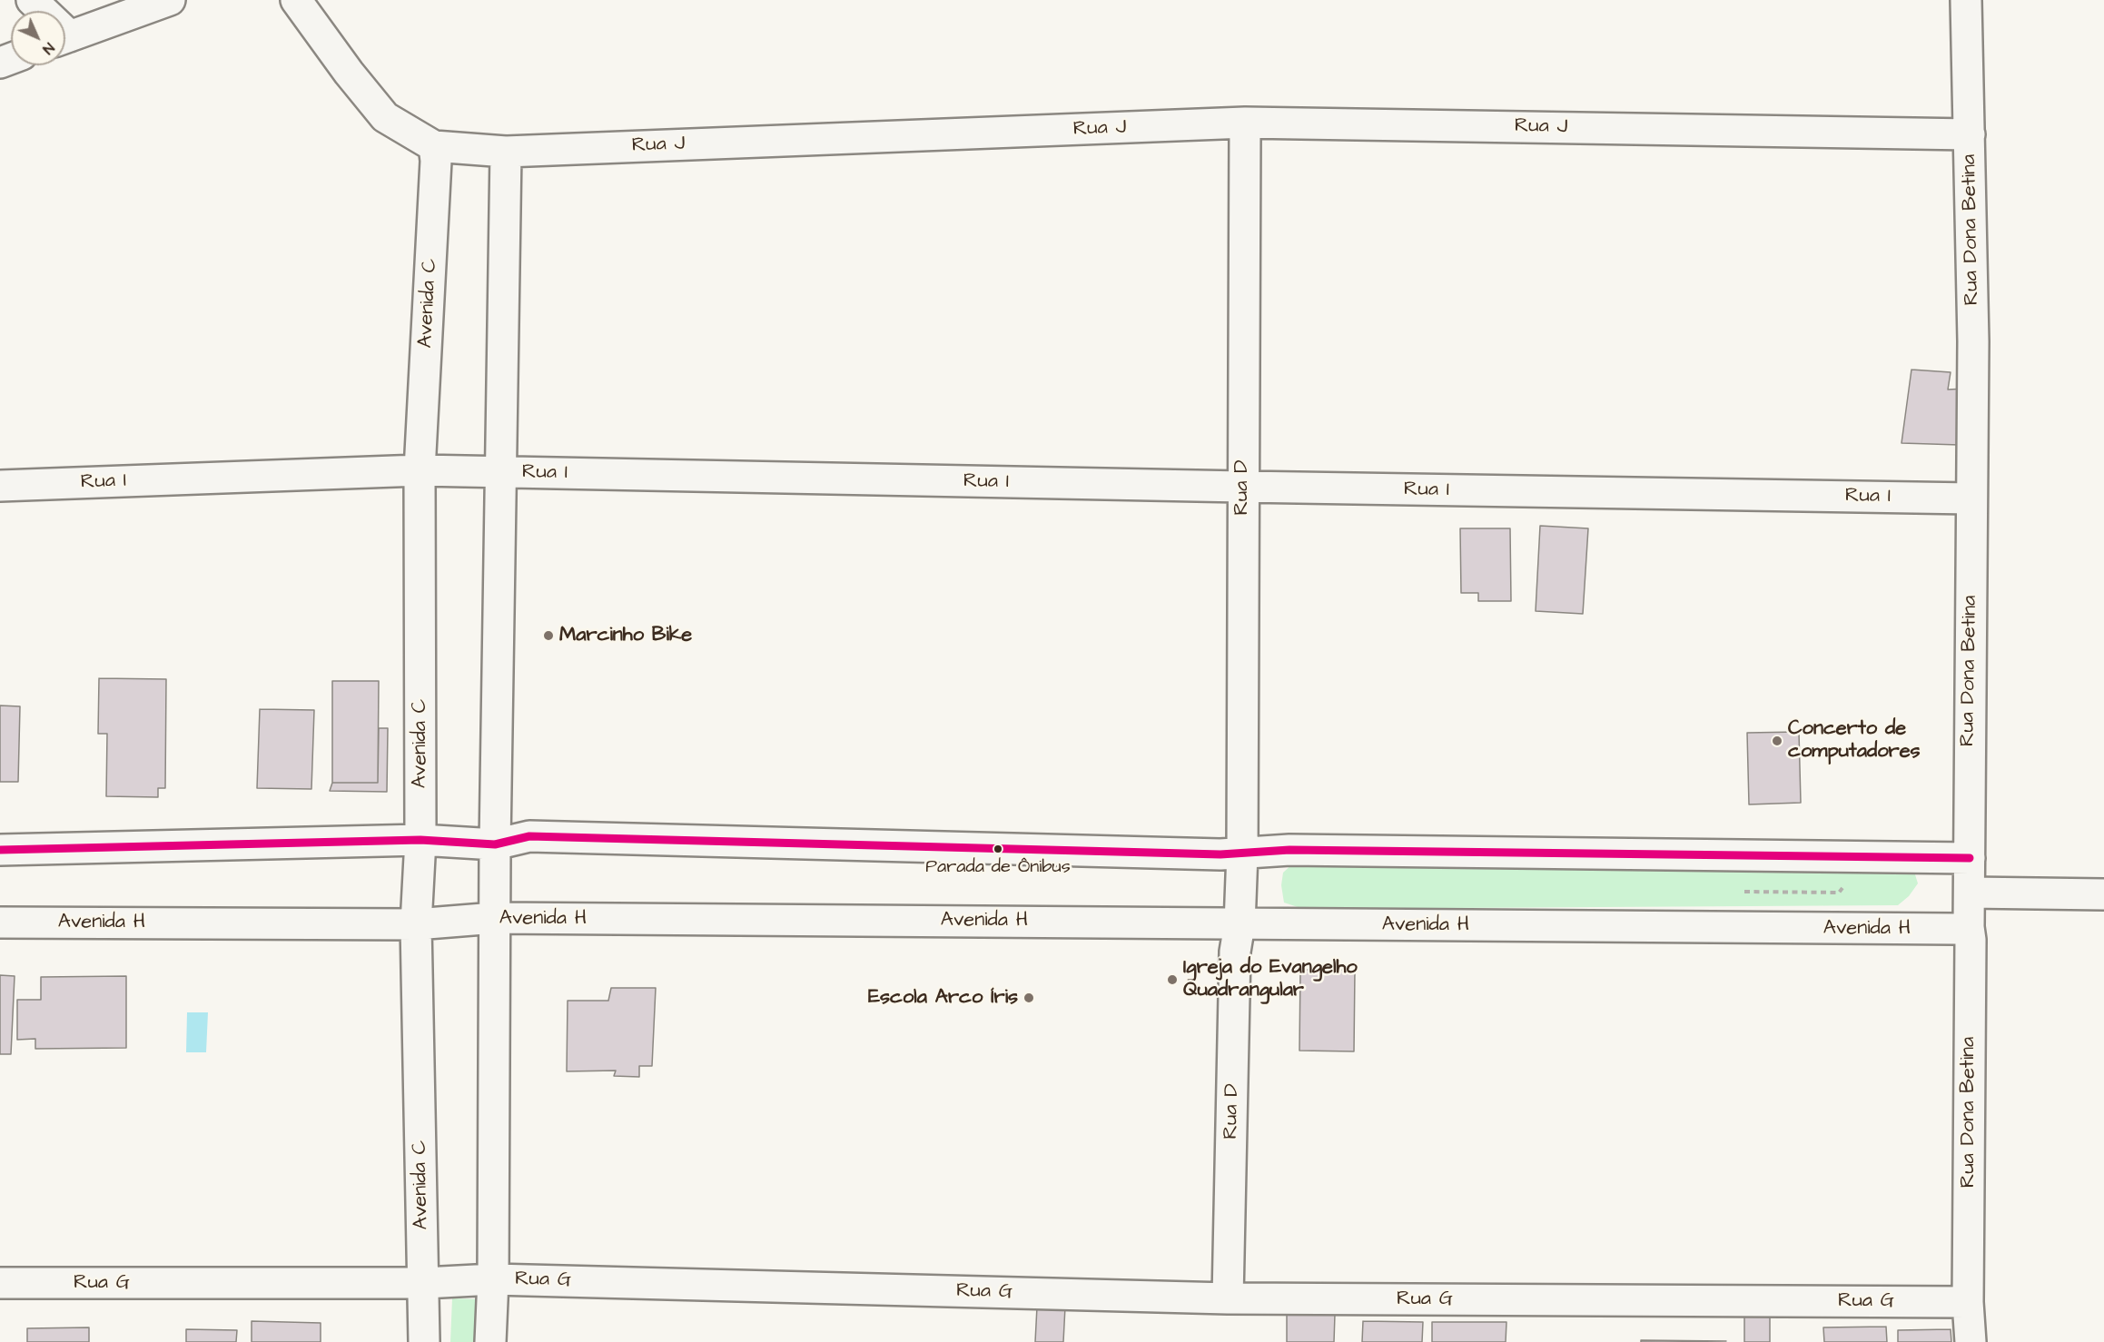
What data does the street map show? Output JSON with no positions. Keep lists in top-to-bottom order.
{
  "streets": {
    "street": [
      "Rua J",
      "Rua Dona Betina",
      "Avenida C",
      "Rua I",
      "Rua D",
      "Avenida H",
      "Rua G"
    ]
  },
  "crossings": [
    ["Rua J", "Rua Dona Betina"],
    ["Rua J", "Avenida C"],
    ["Rua J", "Rua D"],
    ["Rua Dona Betina", "Rua I"],
    ["Rua Dona Betina", "Avenida H"],
    ["Rua Dona Betina", "Rua G"],
    ["Avenida C", "Rua I"],
    ["Avenida C", "Avenida H"],
    ["Avenida C", "Rua G"],
    ["Rua I", "Rua D"],
    ["Rua D", "Avenida H"],
    ["Rua D", "Rua G"]
  ],
  "places": [
    "Marcinho Bike",
    "Concerto de computadores",
    "Parada de Ônibus",
    "Igreja do Evangelho Quadrangular",
    "Escola Arco Íris"
  ],
  "north": "bottom right"
}
